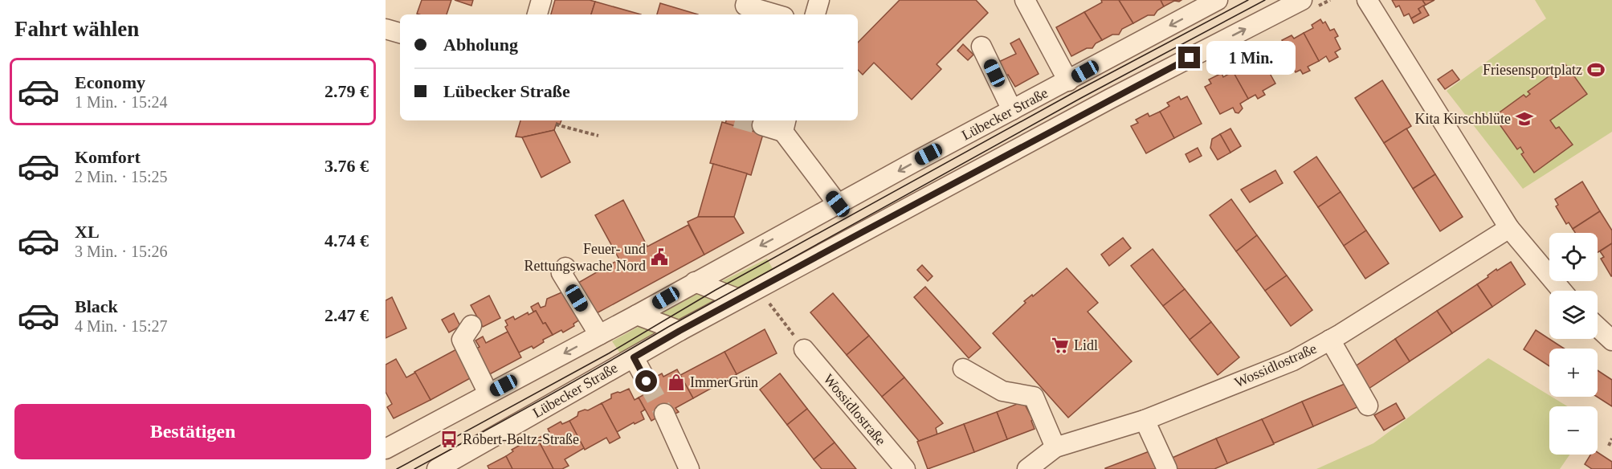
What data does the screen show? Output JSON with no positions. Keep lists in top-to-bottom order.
{
  "streets": {
    "street": ["Lübecker Straße", "Wossidlostraße"]
  },
  "places": {
    "sports": ["Friesensportplatz"],
    "school or university": ["Kita Kirschblüte"],
    "public building": ["Feuer- und Rettungswache Nord"],
    "supermarket": ["Lidl"],
    "shop": ["ImmerGrün"],
    "bus stop": ["Robert-Beltz-Straße"]
  },
  "page": {
    "heading": "Fahrt wählen",
    "banner": ["Abholung", "Lübecker Straße"],
    "bubble": "1 Min.",
    "list": [
      {
        "name": "Economy",
        "note": "1 Min. · 15:24",
        "value": "2.79 €"
      },
      {
        "name": "Komfort",
        "note": "2 Min. · 15:25",
        "value": "3.76 €"
      },
      {
        "name": "XL",
        "note": "3 Min. · 15:26",
        "value": "4.74 €"
      },
      {
        "name": "Black",
        "note": "4 Min. · 15:27",
        "value": "2.47 €"
      }
    ],
    "map_buttons": ["+", "−"],
    "buttons": "Bestätigen"
  }
}
